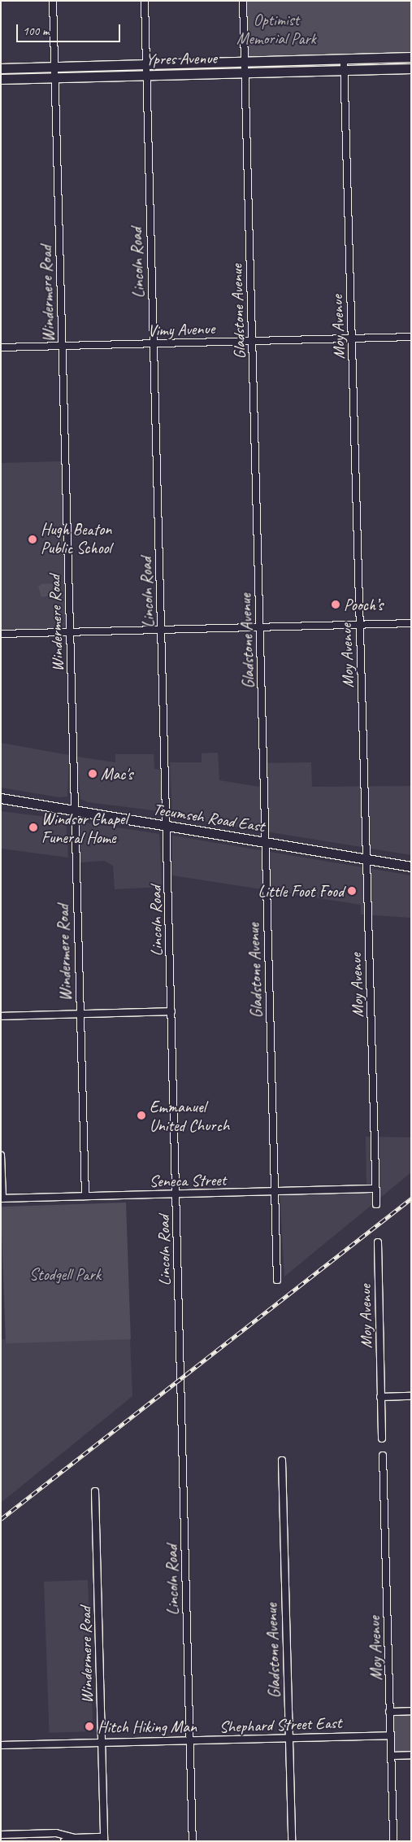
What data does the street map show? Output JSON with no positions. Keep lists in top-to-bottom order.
{
  "streets": {
    "main road": ["Ypres Avenue", "Tecumseh Road East"],
    "street": [
      "Lincoln Road",
      "Windermere Road",
      "Gladstone Avenue",
      "Moy Avenue",
      "Vimy Avenue",
      "Seneca Street",
      "Shephard Street East"
    ]
  },
  "crossings": [
    ["Ypres Avenue", "Lincoln Road"],
    ["Ypres Avenue", "Windermere Road"],
    ["Ypres Avenue", "Gladstone Avenue"],
    ["Ypres Avenue", "Moy Avenue"],
    ["Lincoln Road", "Vimy Avenue"],
    ["Lincoln Road", "Tecumseh Road East"],
    ["Lincoln Road", "Seneca Street"],
    ["Lincoln Road", "Shephard Street East"],
    ["Windermere Road", "Vimy Avenue"],
    ["Windermere Road", "Tecumseh Road East"],
    ["Windermere Road", "Seneca Street"],
    ["Windermere Road", "Shephard Street East"],
    ["Gladstone Avenue", "Vimy Avenue"],
    ["Gladstone Avenue", "Tecumseh Road East"],
    ["Gladstone Avenue", "Seneca Street"],
    ["Gladstone Avenue", "Shephard Street East"],
    ["Moy Avenue", "Vimy Avenue"],
    ["Moy Avenue", "Tecumseh Road East"],
    ["Moy Avenue", "Seneca Street"],
    ["Moy Avenue", "Shephard Street East"]
  ],
  "parks": ["Optimist Memorial Park", "Stodgell Park"],
  "places": [
    "Hugh Beaton Public School",
    "Pooch’s",
    "Mac's",
    "Windsor Chapel Funeral Home",
    "Little Foot Food",
    "Emmanuel United Church",
    "Hitch Hiking Man"
  ],
  "scale_bar": "100 m"
}
